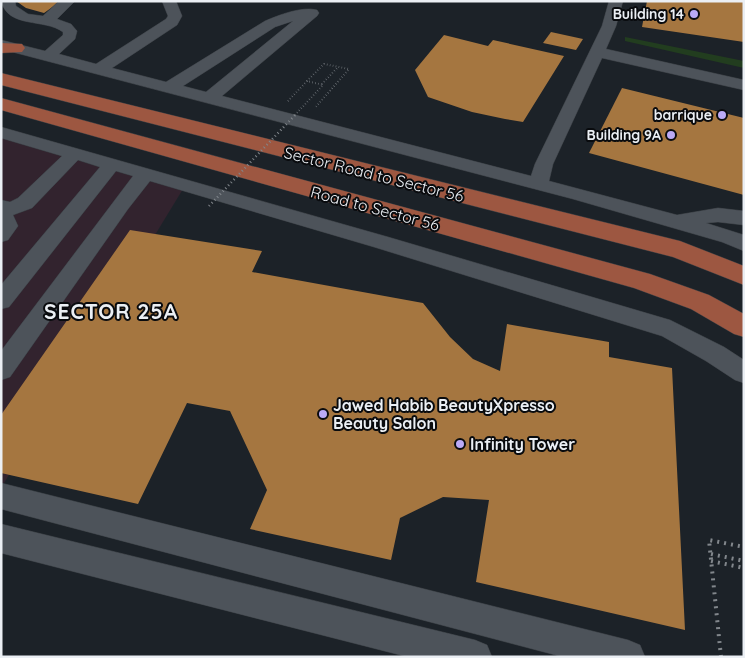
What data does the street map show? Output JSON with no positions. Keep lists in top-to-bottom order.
{
  "streets": {
    "main road": ["Sector Road to Sector 56", "Road to Sector 56"]
  },
  "districts": ["SECTOR 25A"],
  "places": [
    "Building 14",
    "barrique",
    "Building 9A",
    "Jawed Habib BeautyXpresso Beauty Salon",
    "Infinity Tower"
  ]
}
